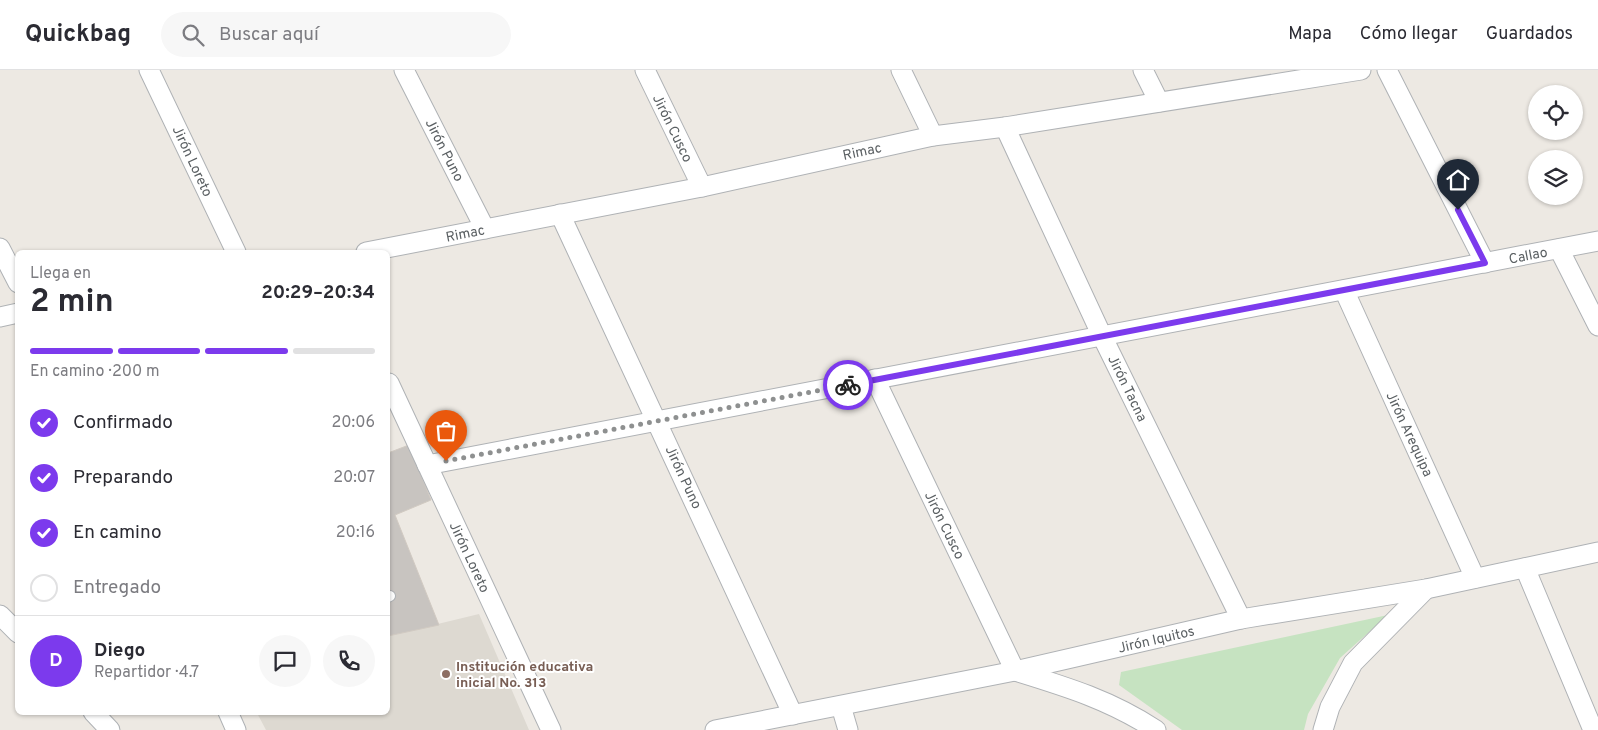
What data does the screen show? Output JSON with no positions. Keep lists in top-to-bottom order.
{
  "streets": {
    "street": [
      "Jirón Cusco",
      "Jirón Puno",
      "Rimac",
      "Jirón Loreto",
      "Callao",
      "Jirón Tacna",
      "Jirón Arequipa",
      "Jirón Iquitos"
    ]
  },
  "crossings": [
    ["Jirón Cusco", "Rimac"],
    ["Jirón Cusco", "Callao"],
    ["Jirón Cusco", "Jirón Iquitos"],
    ["Jirón Puno", "Rimac"],
    ["Jirón Puno", "Callao"],
    ["Jirón Puno", "Jirón Iquitos"],
    ["Rimac", "Jirón Tacna"],
    ["Jirón Loreto", "Callao"],
    ["Callao", "Jirón Tacna"],
    ["Callao", "Jirón Arequipa"],
    ["Jirón Tacna", "Jirón Iquitos"],
    ["Jirón Arequipa", "Jirón Iquitos"]
  ],
  "places": ["Institución educativa inicial No. 313"],
  "page": {
    "header": "Quickbag",
    "search": "Buscar aquí",
    "nav": ["Mapa", "Cómo llegar", "Guardados"],
    "heading": ["2 min", "Llega en", "20:29–20:34"],
    "panel": ["Diego", "Repartidor · 4.7"],
    "bar": "En camino · 200 m",
    "list": [
      ["Confirmado", "20:06"],
      ["Preparando", "20:07"],
      ["En camino", "20:16"],
      "Entregado"
    ],
    "round": "D"
  }
}
